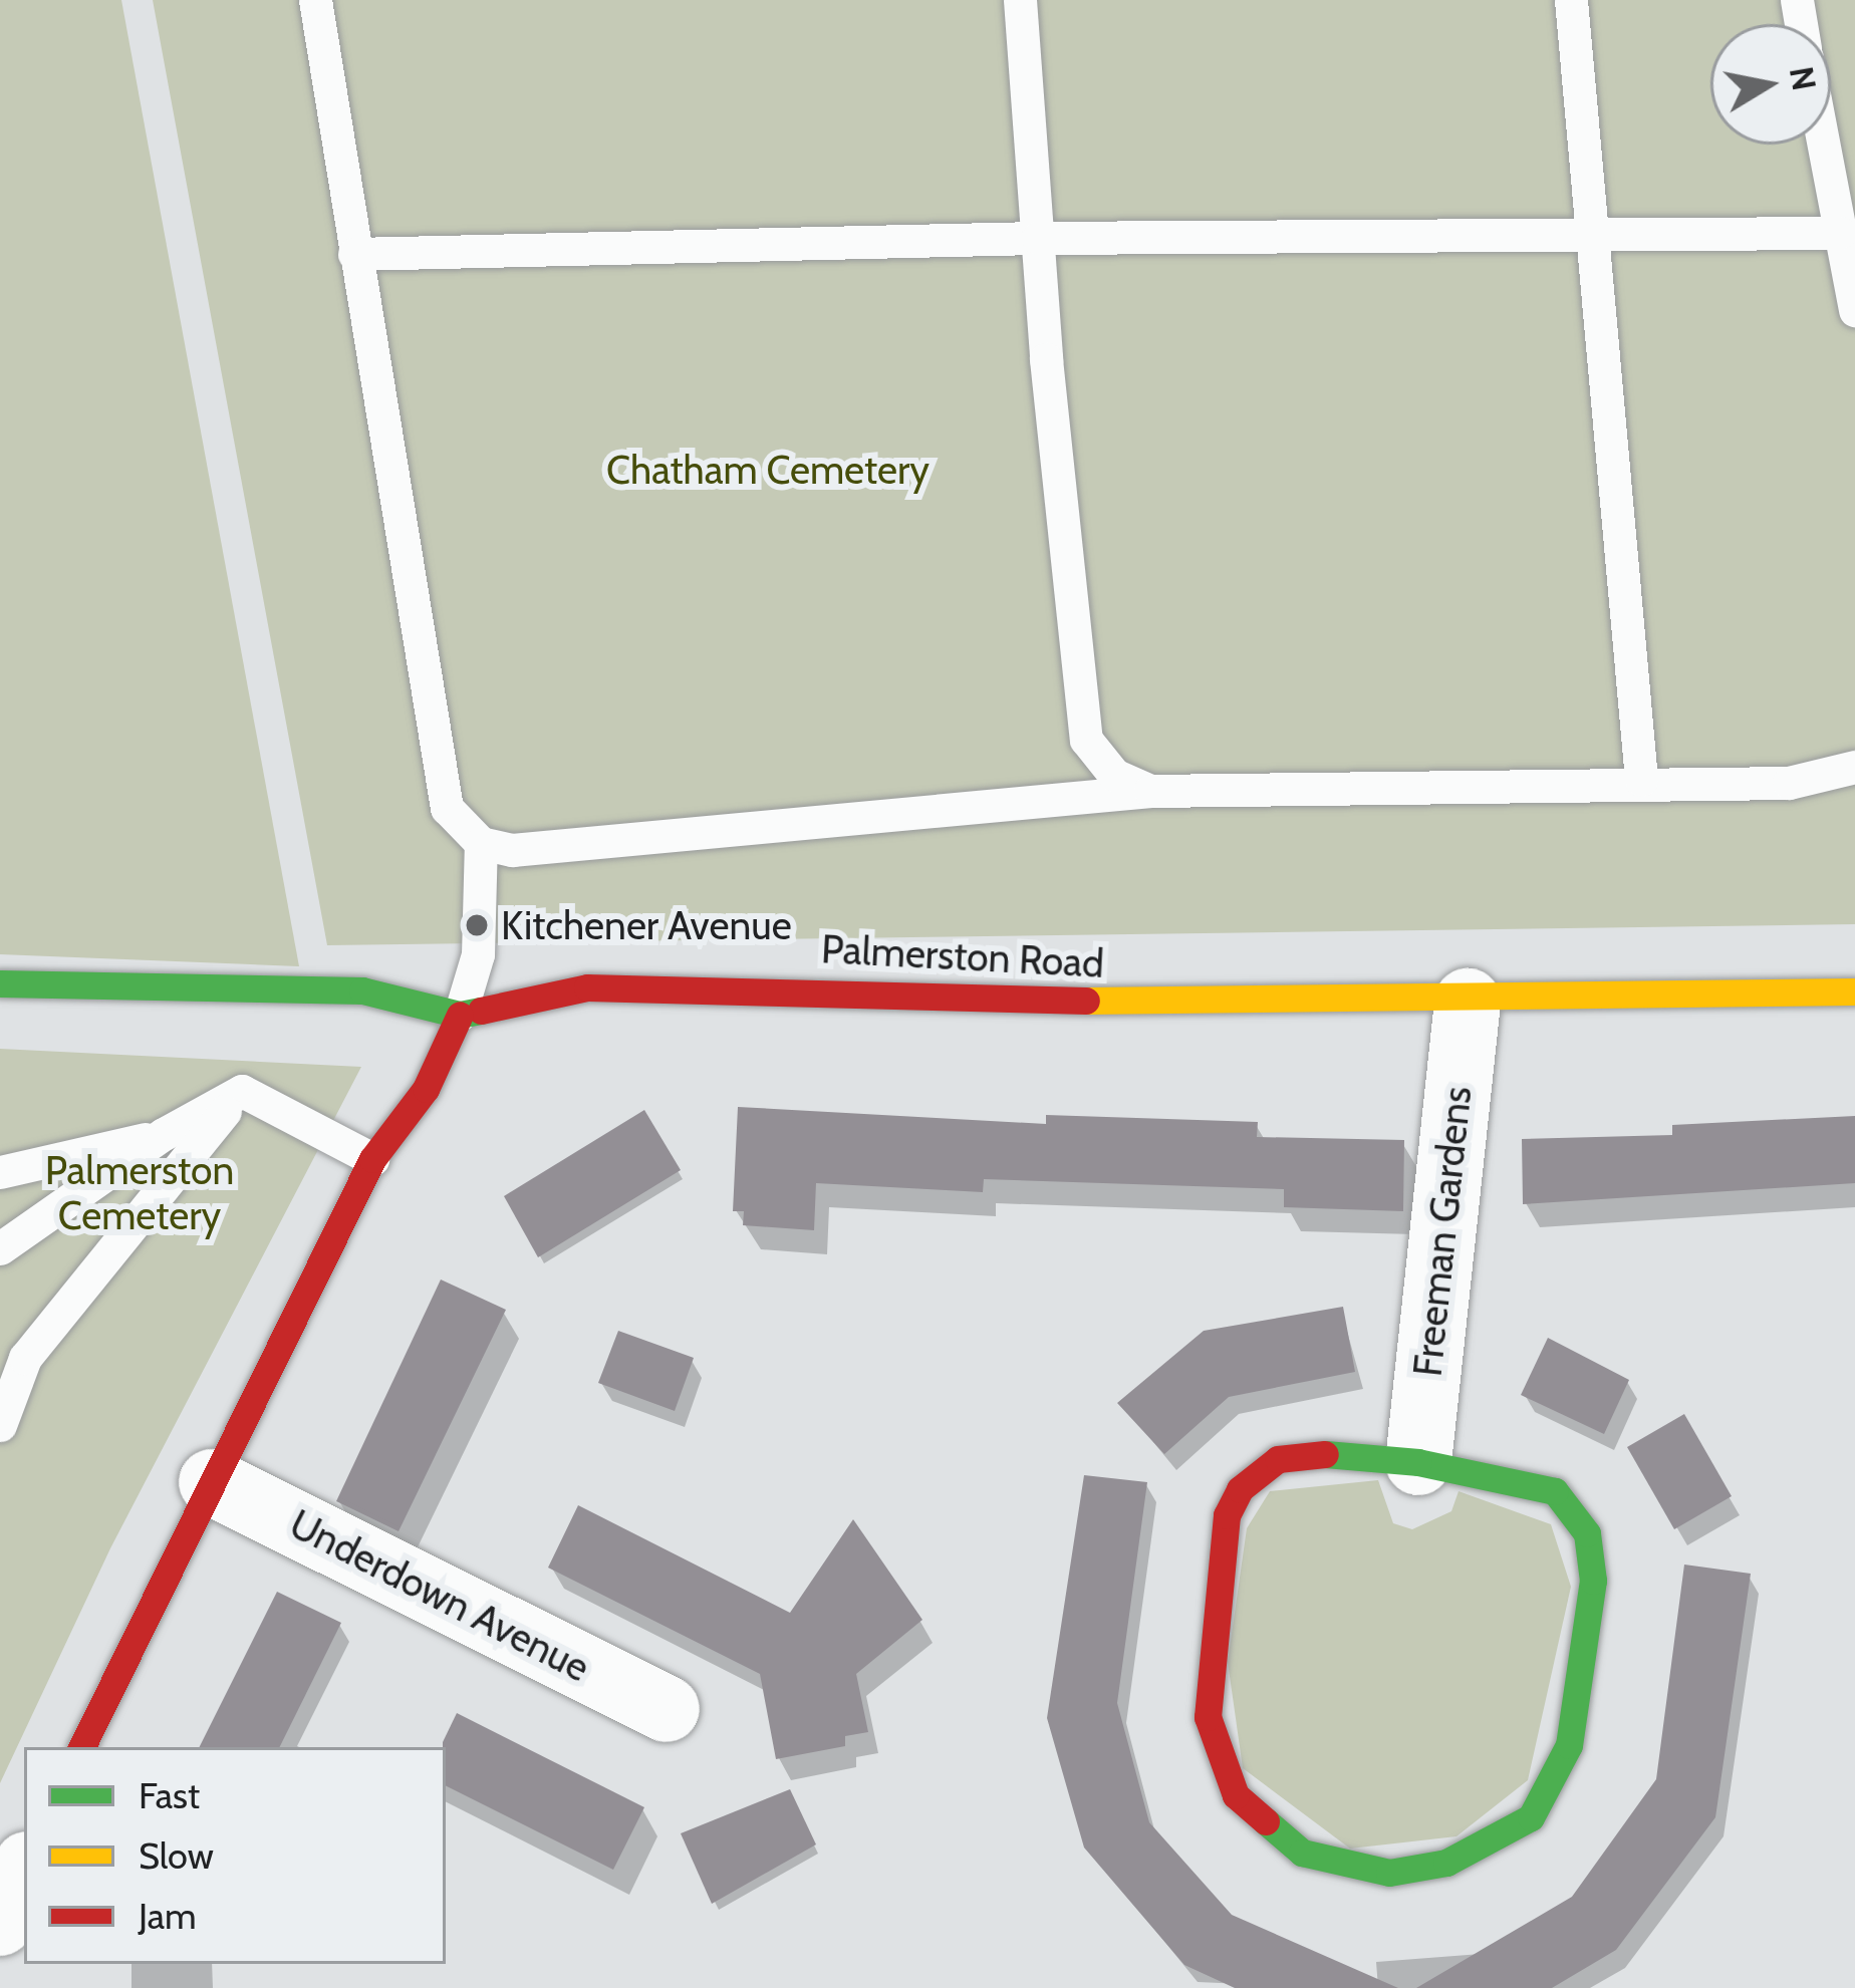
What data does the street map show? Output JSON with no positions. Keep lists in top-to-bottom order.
{
  "streets": {
    "street": ["Palmerston Road", "Freeman Gardens", "Underdown Avenue"]
  },
  "crossings": [
    ["Palmerston Road", "Freeman Gardens"]
  ],
  "parks": ["Chatham Cemetery", "Palmerston Cemetery"],
  "places": ["Kitchener Avenue"],
  "legend": ["Fast", "Slow", "Jam"],
  "north": "right"
}
